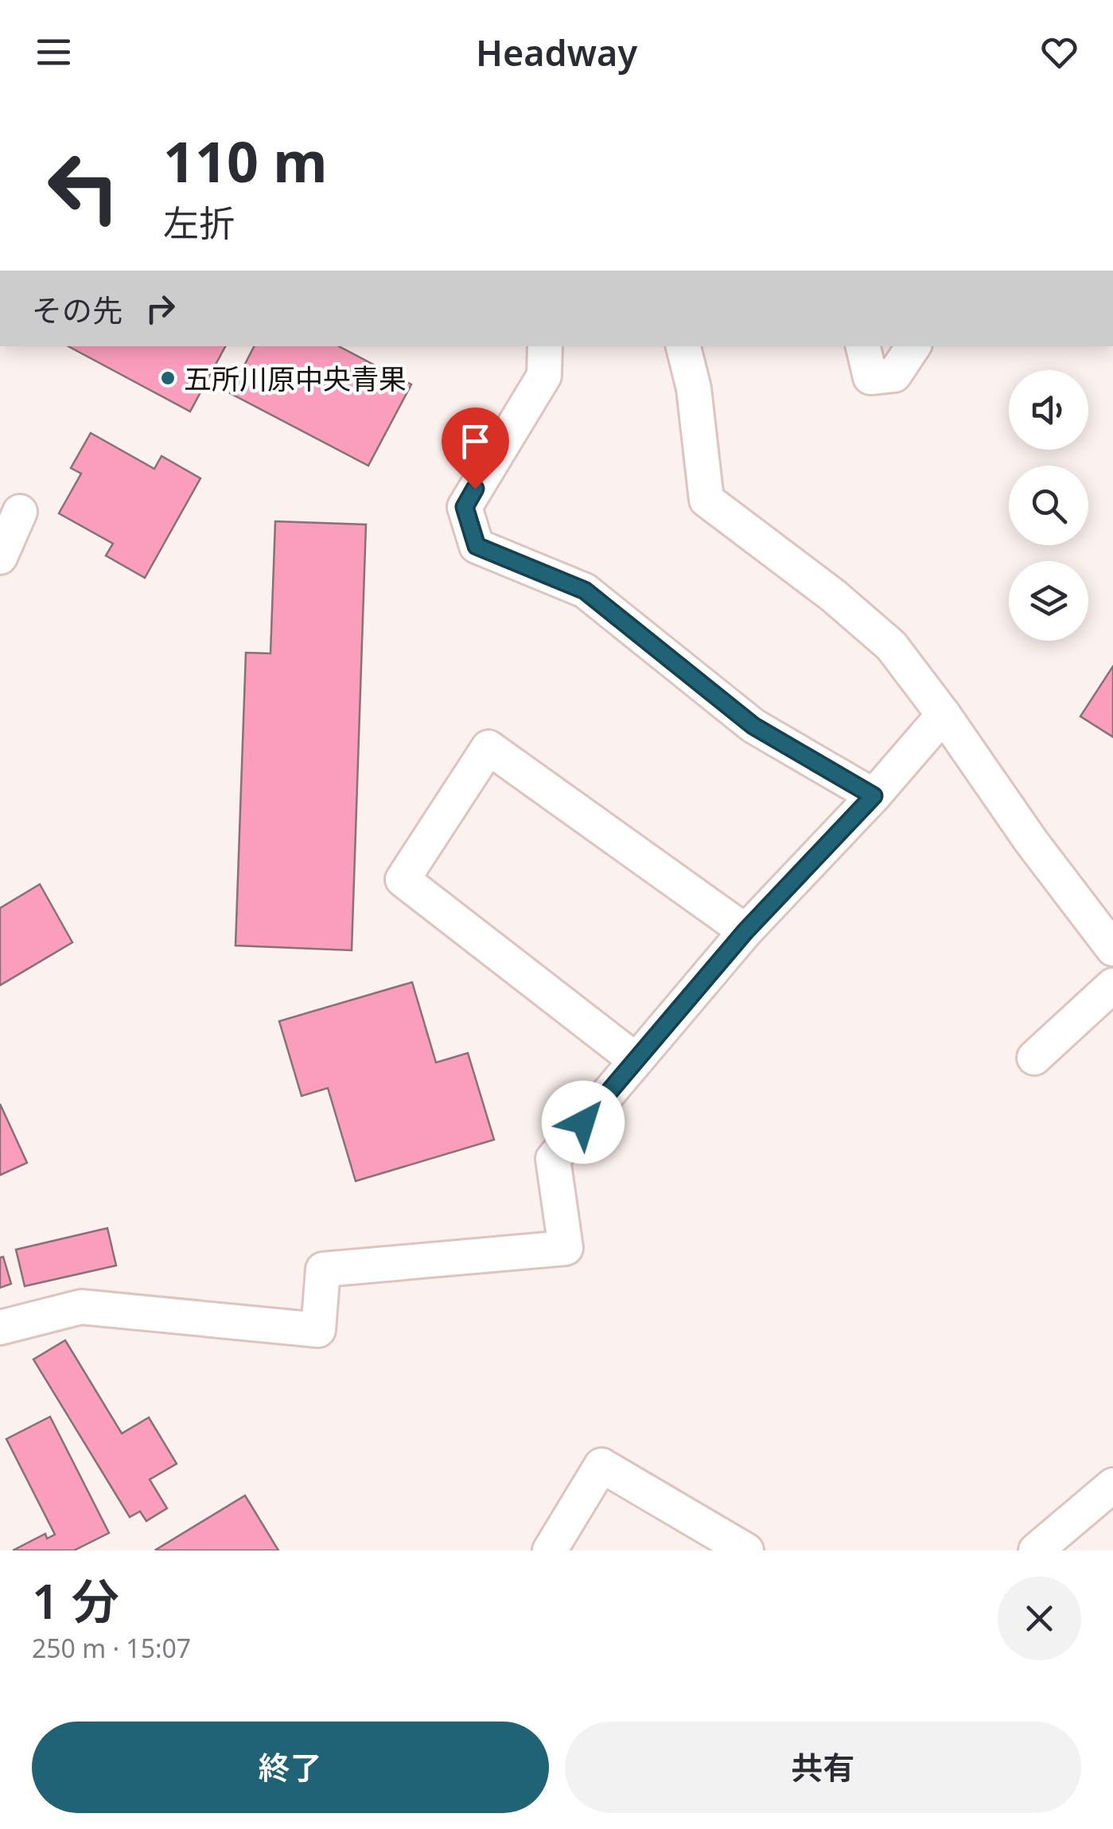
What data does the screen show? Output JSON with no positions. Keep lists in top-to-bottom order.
{
  "places": ["五所川原中央青果"],
  "page": {
    "header": "Headway",
    "turn": ["110 m", "左折"],
    "then": "その先",
    "heading": ["1 分", "250 m · 15:07"],
    "buttons": ["終了", "共有"]
  }
}
